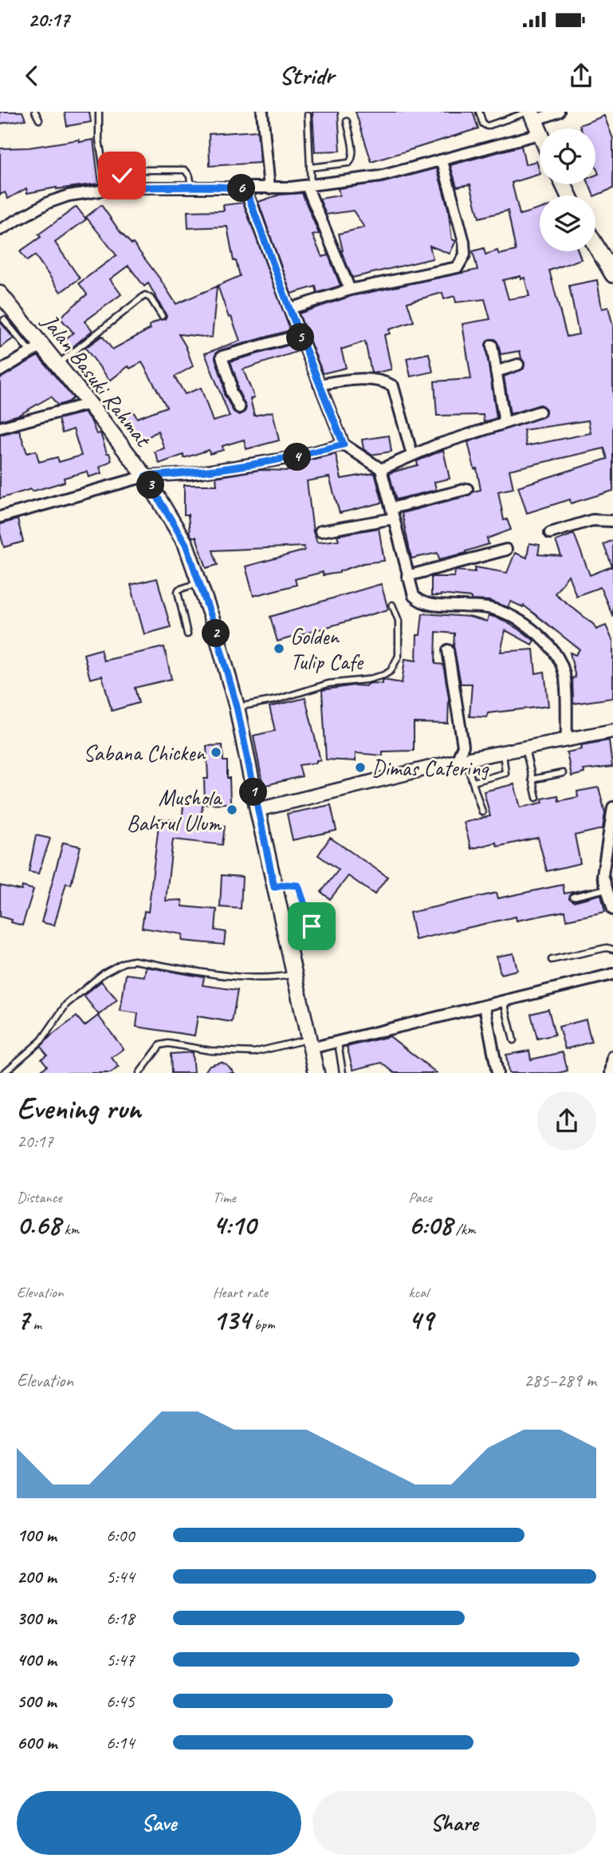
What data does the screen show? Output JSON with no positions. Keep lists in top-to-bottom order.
{
  "streets": {
    "main road": ["Jalan Basuki Rahmat"]
  },
  "places": [
    "Golden Tulip Cafe",
    "Sabana Chicken",
    "Dimas Catering",
    "Mushola Bahrul Ulum"
  ],
  "page": {
    "status": "20:17",
    "header": "Stridr",
    "pins": [
      "6",
      "5",
      "4",
      "3",
      "2",
      "1"
    ],
    "heading": ["Evening run", "20:17"],
    "stats": [
      ["Distance", "0.68 km"],
      ["Time", "4:10"],
      ["Pace", "6:08 /km"],
      ["Elevation", "7 m"],
      ["Heart rate", "134 bpm"],
      ["kcal", "49"]
    ],
    "chart": ["Elevation", "285–289 m"],
    "list": [
      {
        "name": "100 m",
        "note": "6:00"
      },
      {
        "name": "200 m",
        "note": "5:44"
      },
      {
        "name": "300 m",
        "note": "6:18"
      },
      {
        "name": "400 m",
        "note": "5:47"
      },
      {
        "name": "500 m",
        "note": "6:45"
      },
      {
        "name": "600 m",
        "note": "6:14"
      }
    ],
    "buttons": ["Save", "Share"]
  }
}
